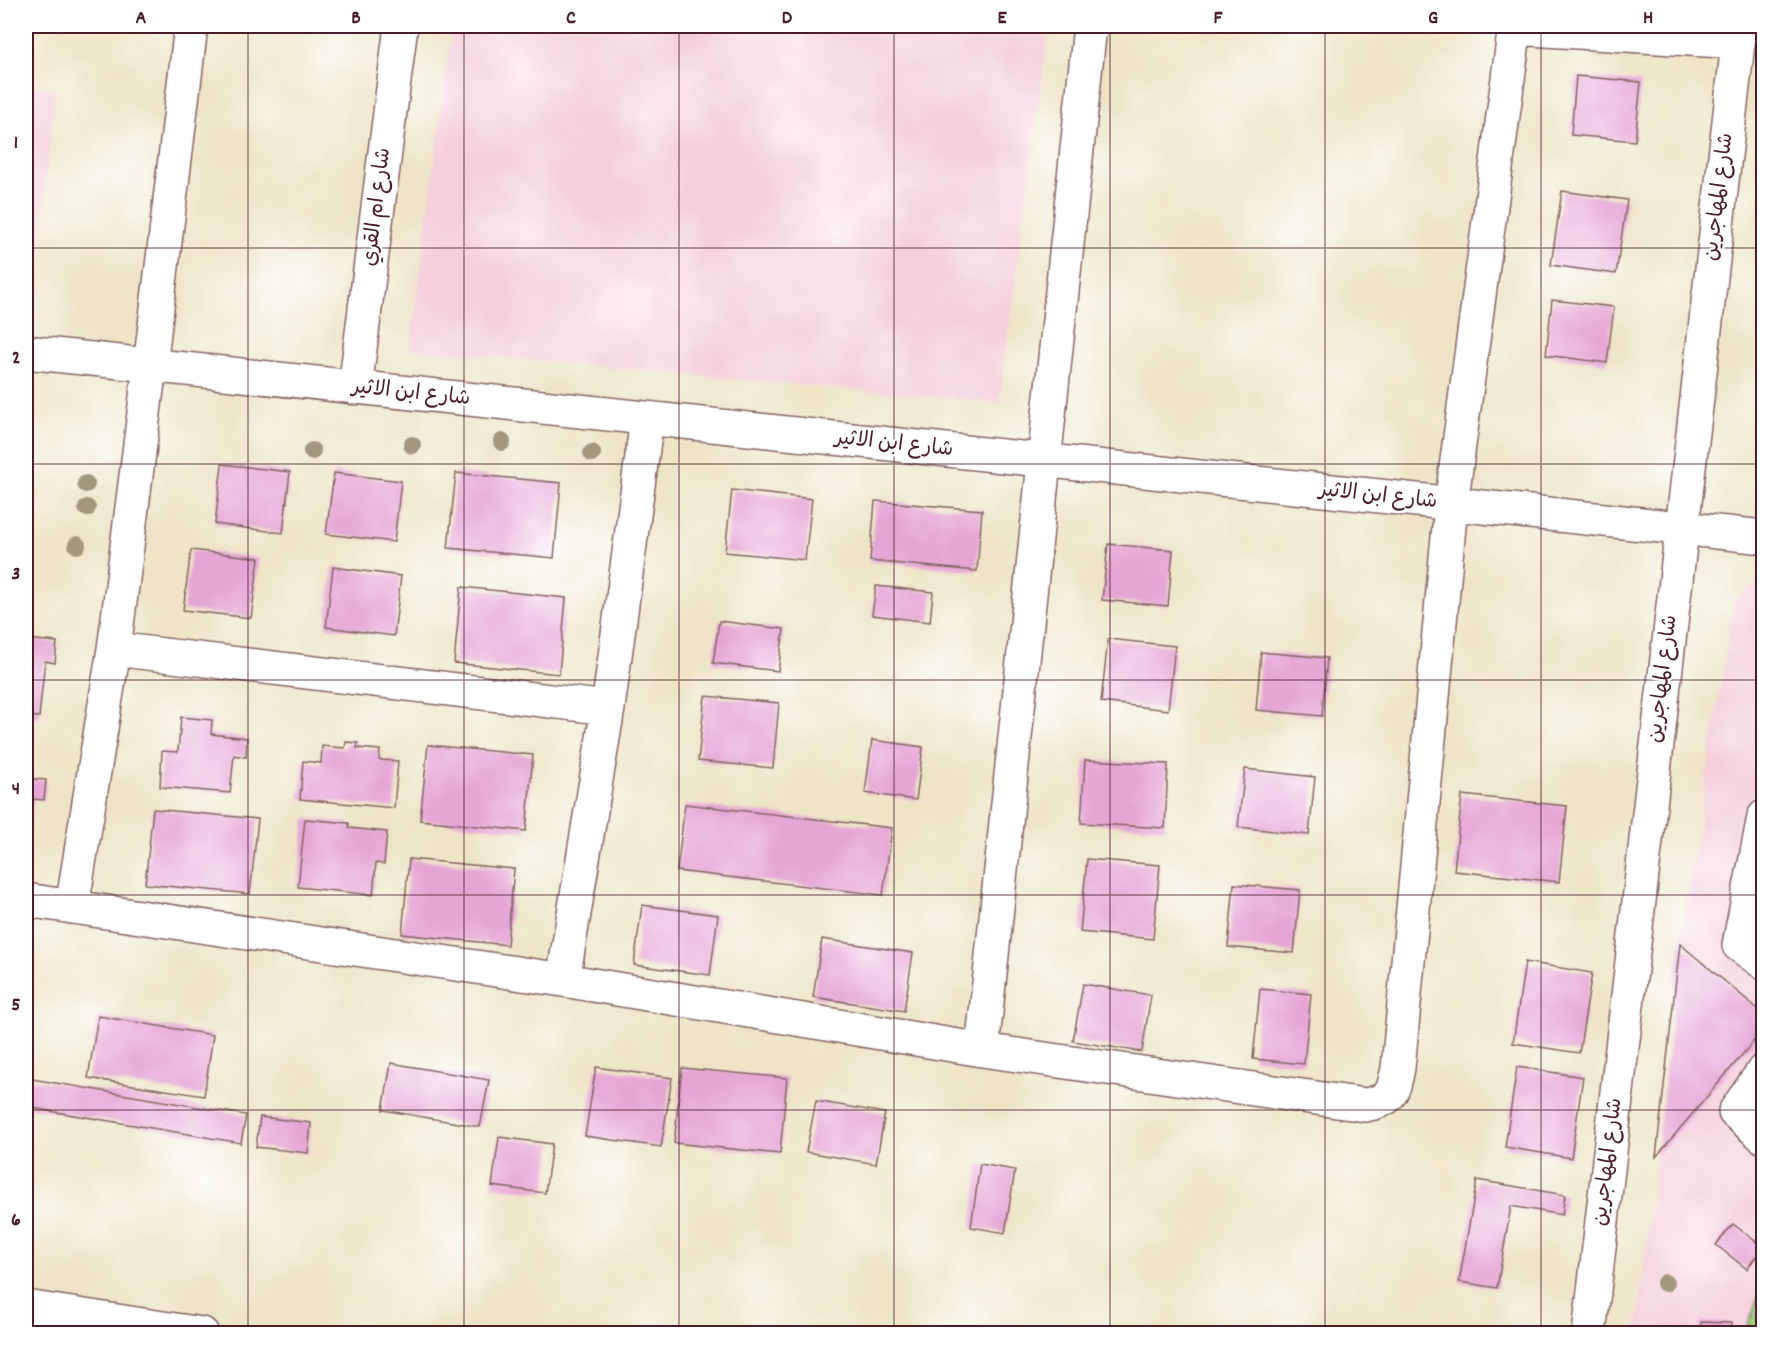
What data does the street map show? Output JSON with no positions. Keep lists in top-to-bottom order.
{
  "streets": {
    "main road": ["شارع المهاجرين", "شارع ام القري", "شارع ابن الاثير"]
  },
  "crossings": [
    ["شارع المهاجرين", "شارع ابن الاثير"],
    ["شارع ام القري", "شارع ابن الاثير"]
  ],
  "grid": {
    "columns": [
      "A",
      "B",
      "C",
      "D",
      "E",
      "F",
      "G",
      "H"
    ],
    "rows": [
      "1",
      "2",
      "3",
      "4",
      "5",
      "6"
    ]
  }
}
